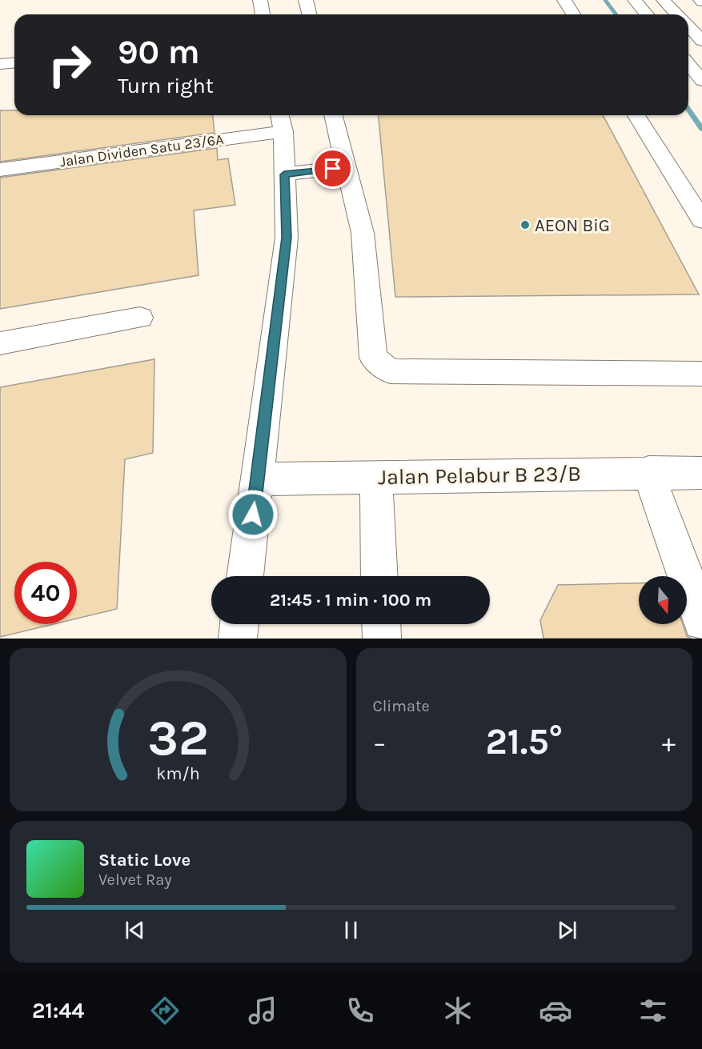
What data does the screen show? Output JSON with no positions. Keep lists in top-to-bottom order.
{
  "streets": {
    "main road": ["Jalan Dividen Satu 23/6A", "Jalan Pelabur B 23/B"]
  },
  "places": ["AEON BiG"],
  "north": "bottom",
  "page": {
    "turn": ["90 m", "Turn right"],
    "limit": "40",
    "trip": "21:45 · 1 min · 100 m",
    "tile": "Climate",
    "heat": ["−", "21.5°", "+"],
    "song": ["Static Love", "Velvet Ray"],
    "tabs": "21:44",
    "gauge": ["32", "km/h"]
  }
}
